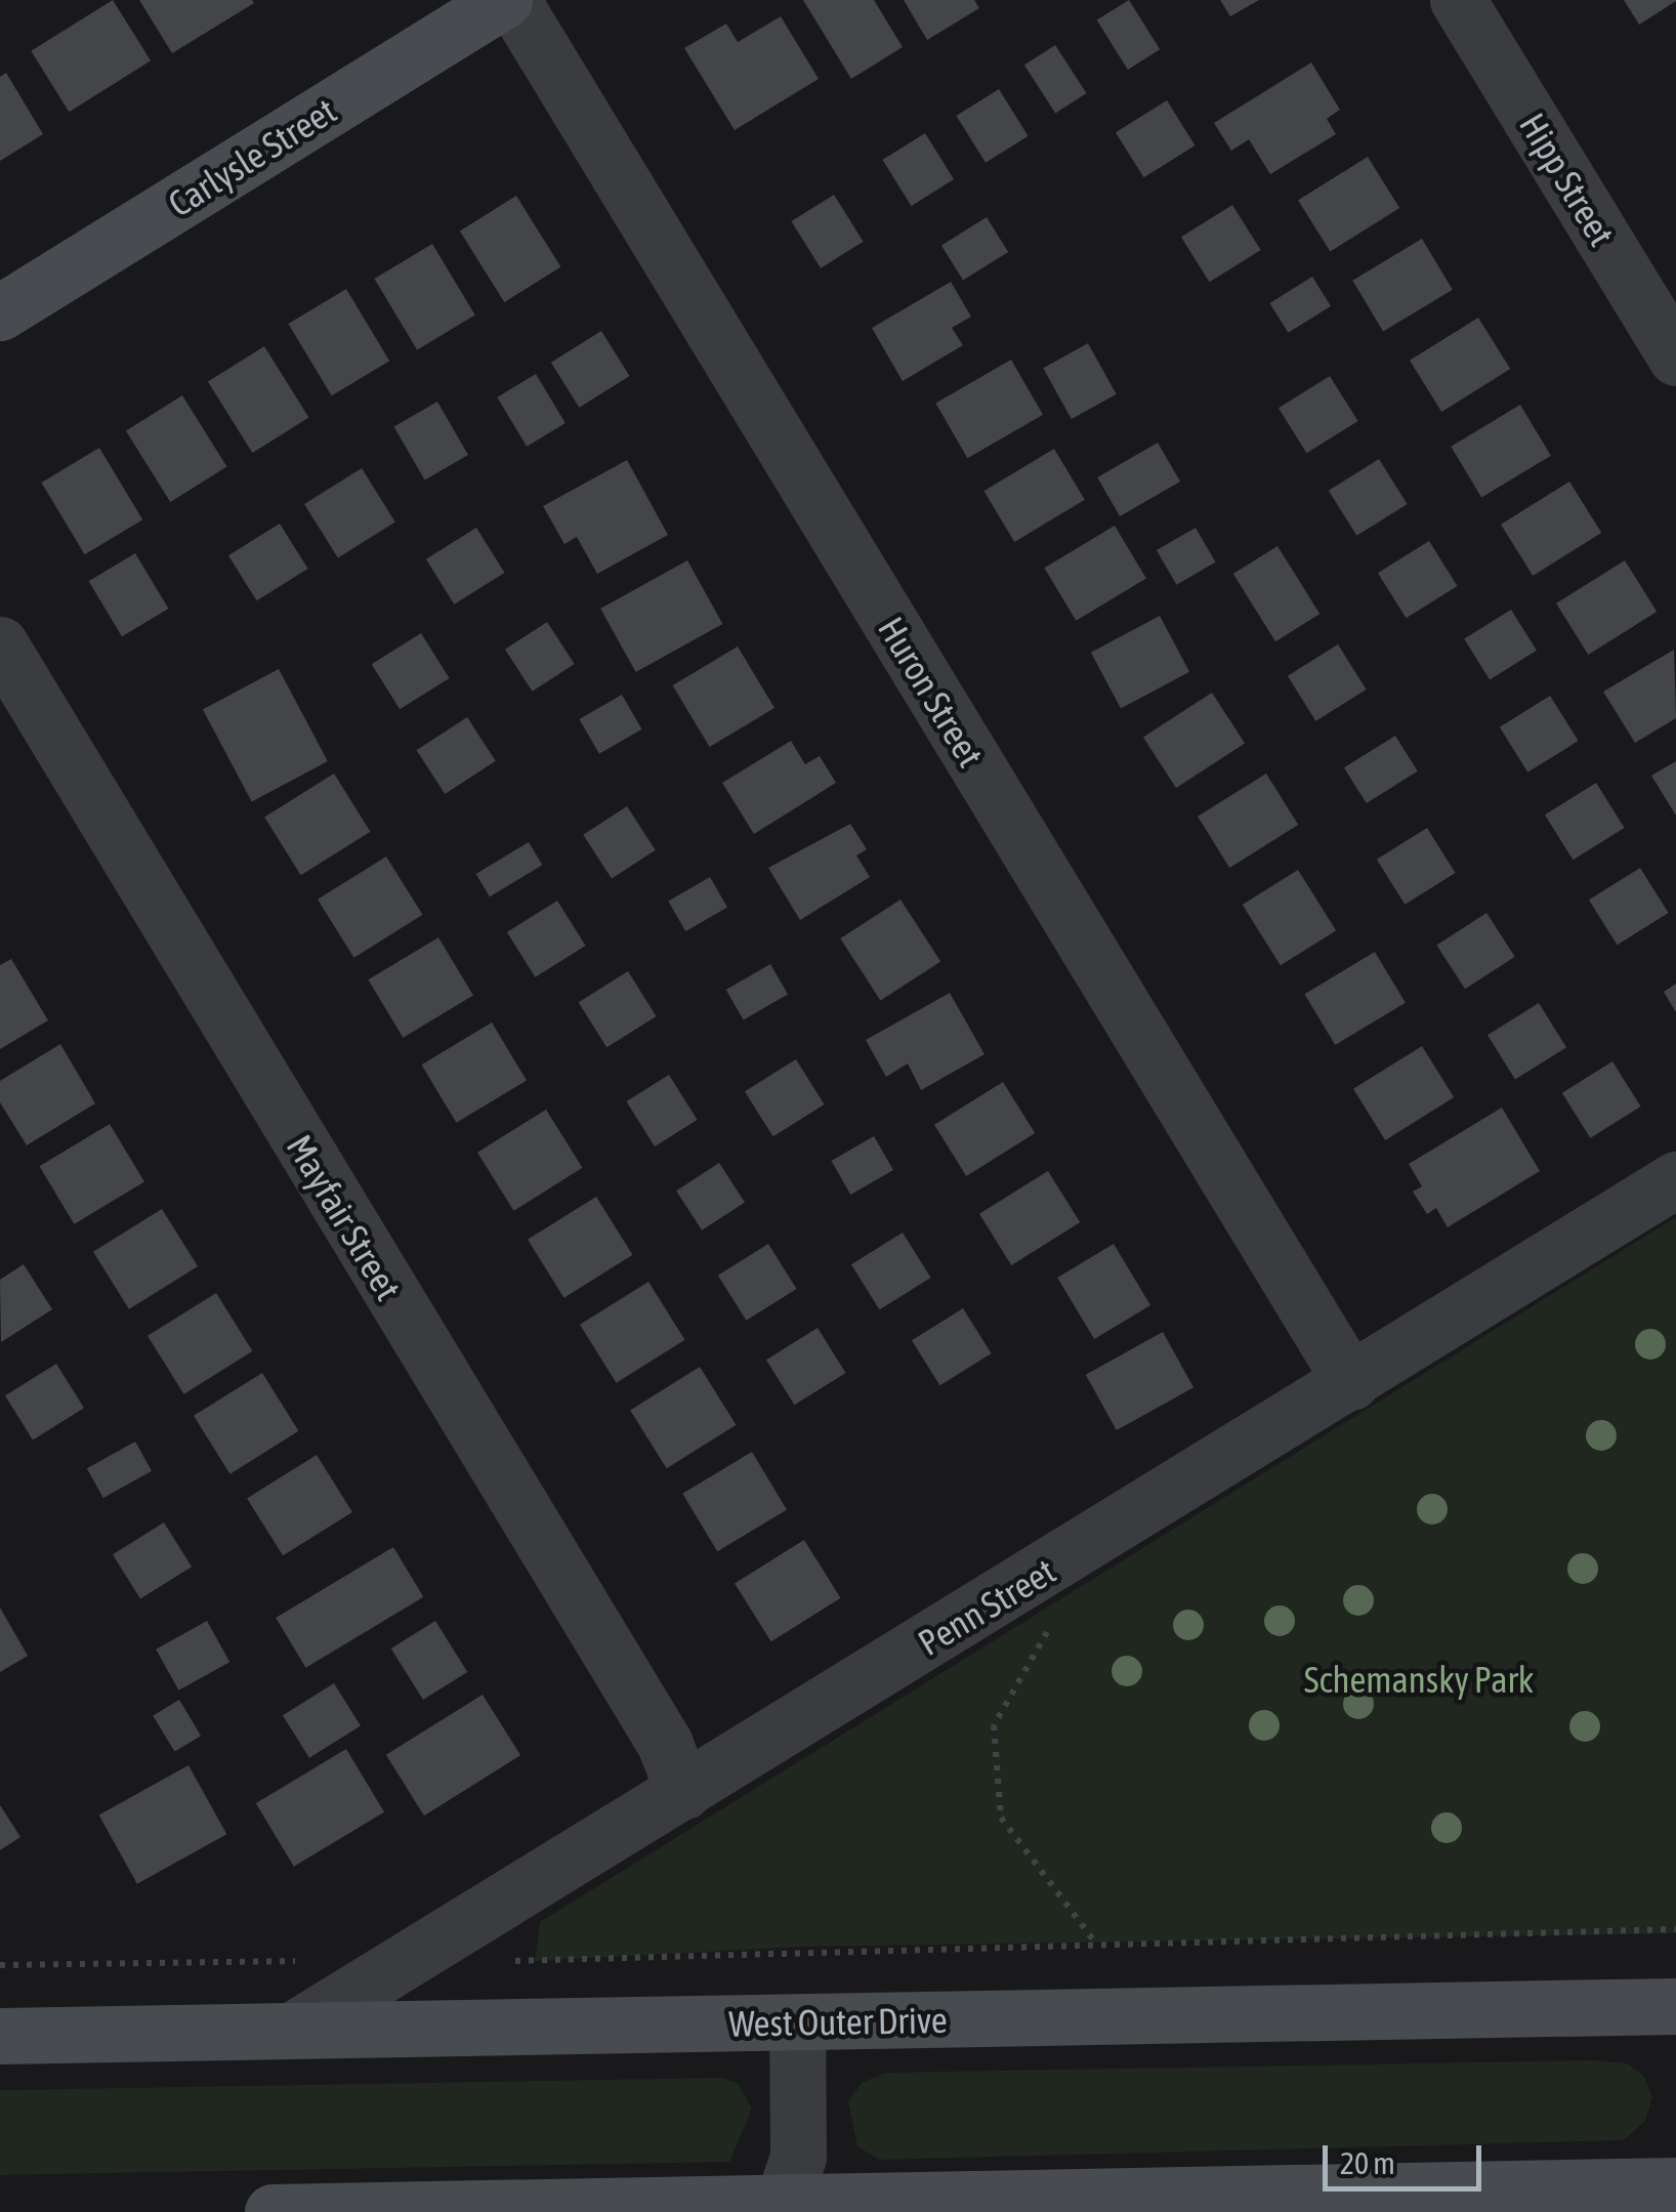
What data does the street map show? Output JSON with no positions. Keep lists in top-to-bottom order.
{
  "streets": {
    "main road": ["Carlysle Street", "West Outer Drive"],
    "street": [
      "Hipp Street",
      "Huron Street",
      "Mayfair Street",
      "Penn Street"
    ]
  },
  "crossings": [
    ["Carlysle Street", "Huron Street"],
    ["Huron Street", "Penn Street"],
    ["Mayfair Street", "Penn Street"],
    ["Penn Street", "West Outer Drive"]
  ],
  "parks": ["Schemansky Park"],
  "scale_bar": "20 m"
}
